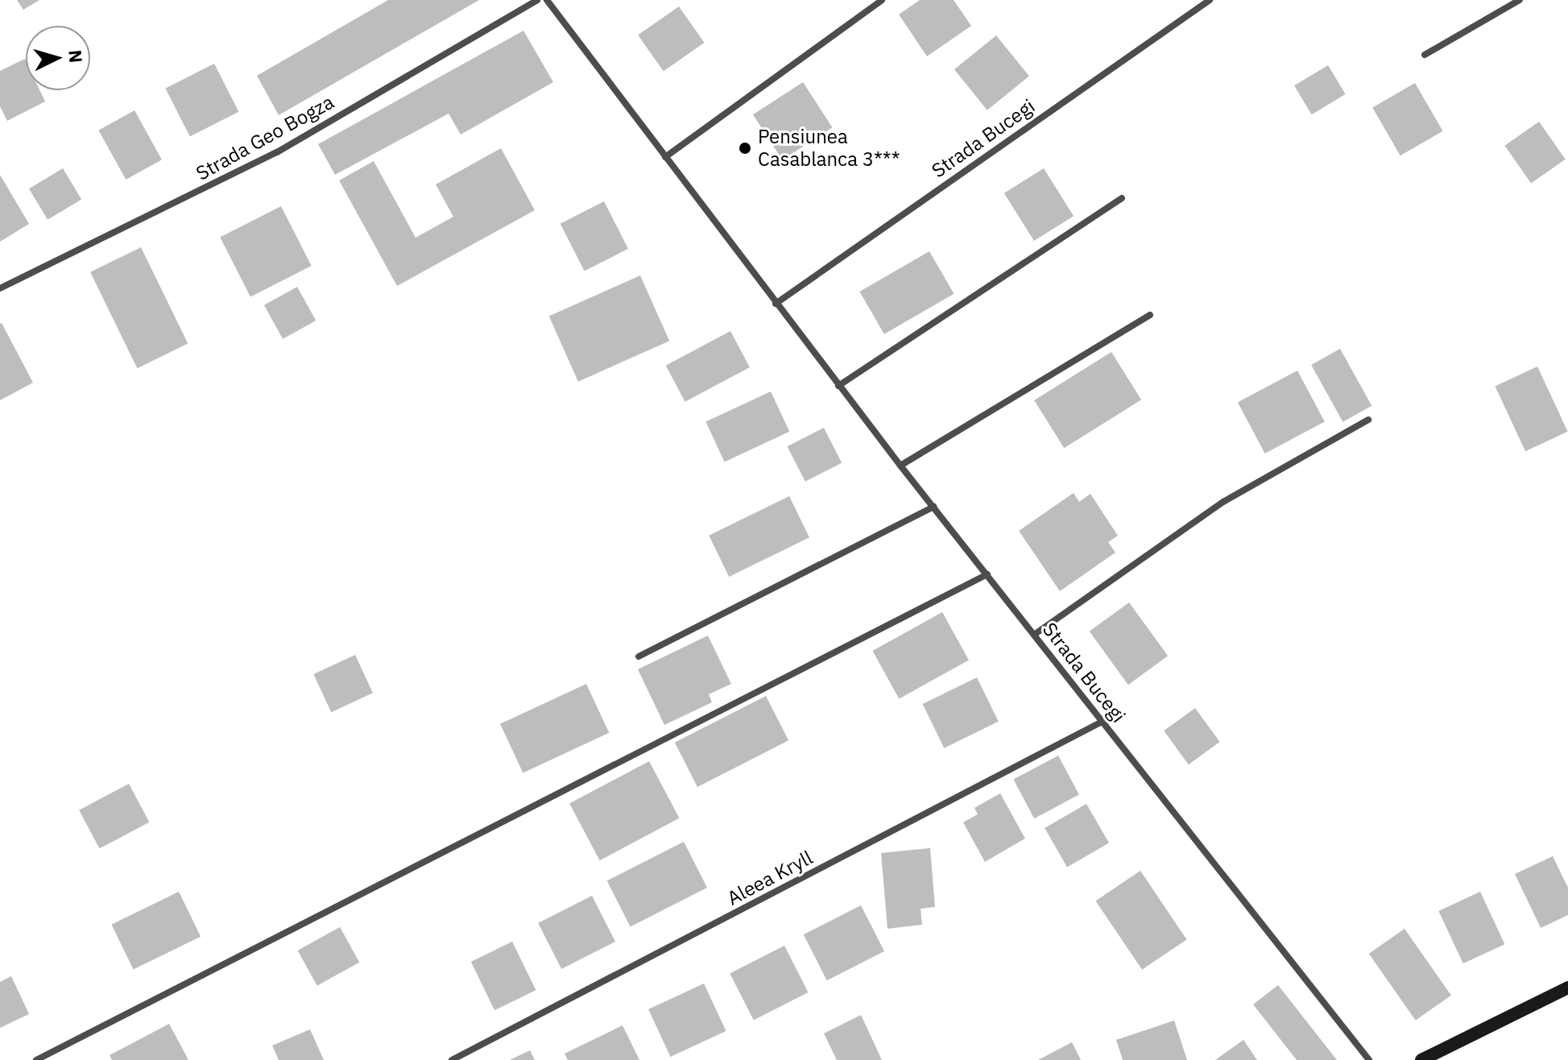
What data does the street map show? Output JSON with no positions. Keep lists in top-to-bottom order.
{
  "streets": {
    "street": ["Strada Geo Bogza", "Strada Bucegi", "Aleea Kryll"]
  },
  "crossings": [
    ["Strada Bucegi", "Aleea Kryll"]
  ],
  "places": ["Pensiunea Casablanca 3***"],
  "north": "right"
}
